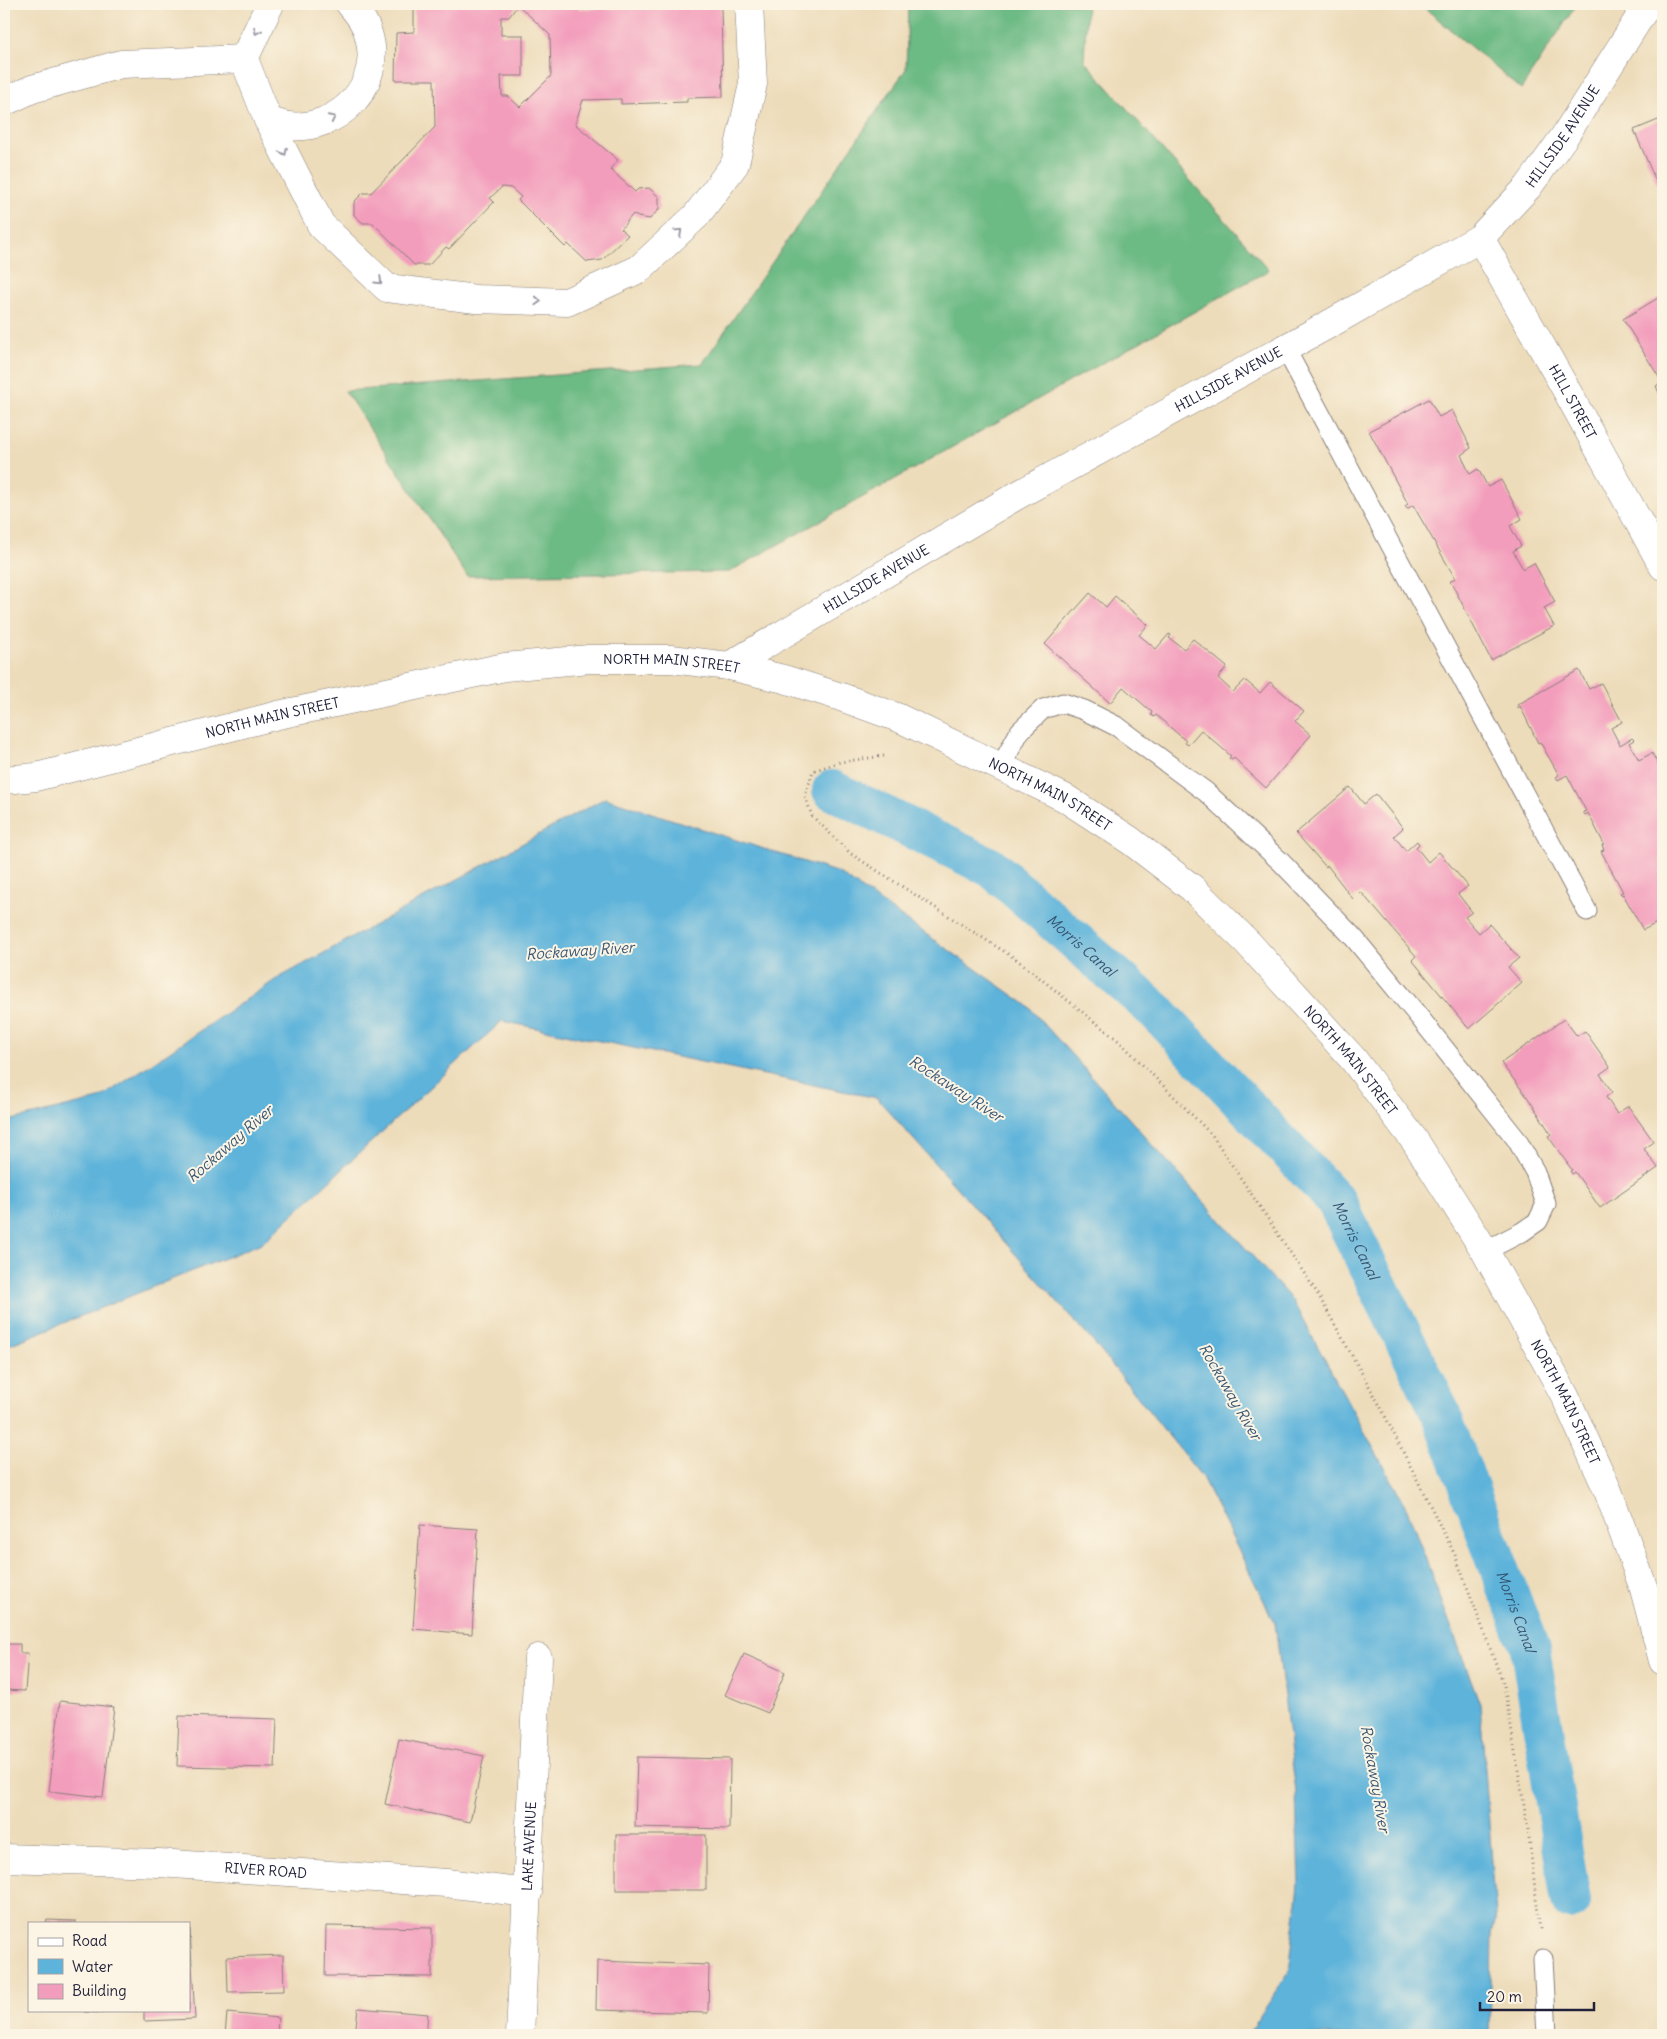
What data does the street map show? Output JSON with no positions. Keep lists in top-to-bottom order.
{
  "streets": {
    "street": [
      "HILLSIDE AVENUE",
      "HILL STREET",
      "NORTH MAIN STREET",
      "LAKE AVENUE",
      "RIVER ROAD"
    ]
  },
  "crossings": [
    ["HILLSIDE AVENUE", "HILL STREET"],
    ["HILLSIDE AVENUE", "NORTH MAIN STREET"],
    ["LAKE AVENUE", "RIVER ROAD"]
  ],
  "water": ["Morris Canal", "Rockaway River"],
  "legend": ["Road", "Water", "Building"],
  "scale_bar": "20 m"
}
